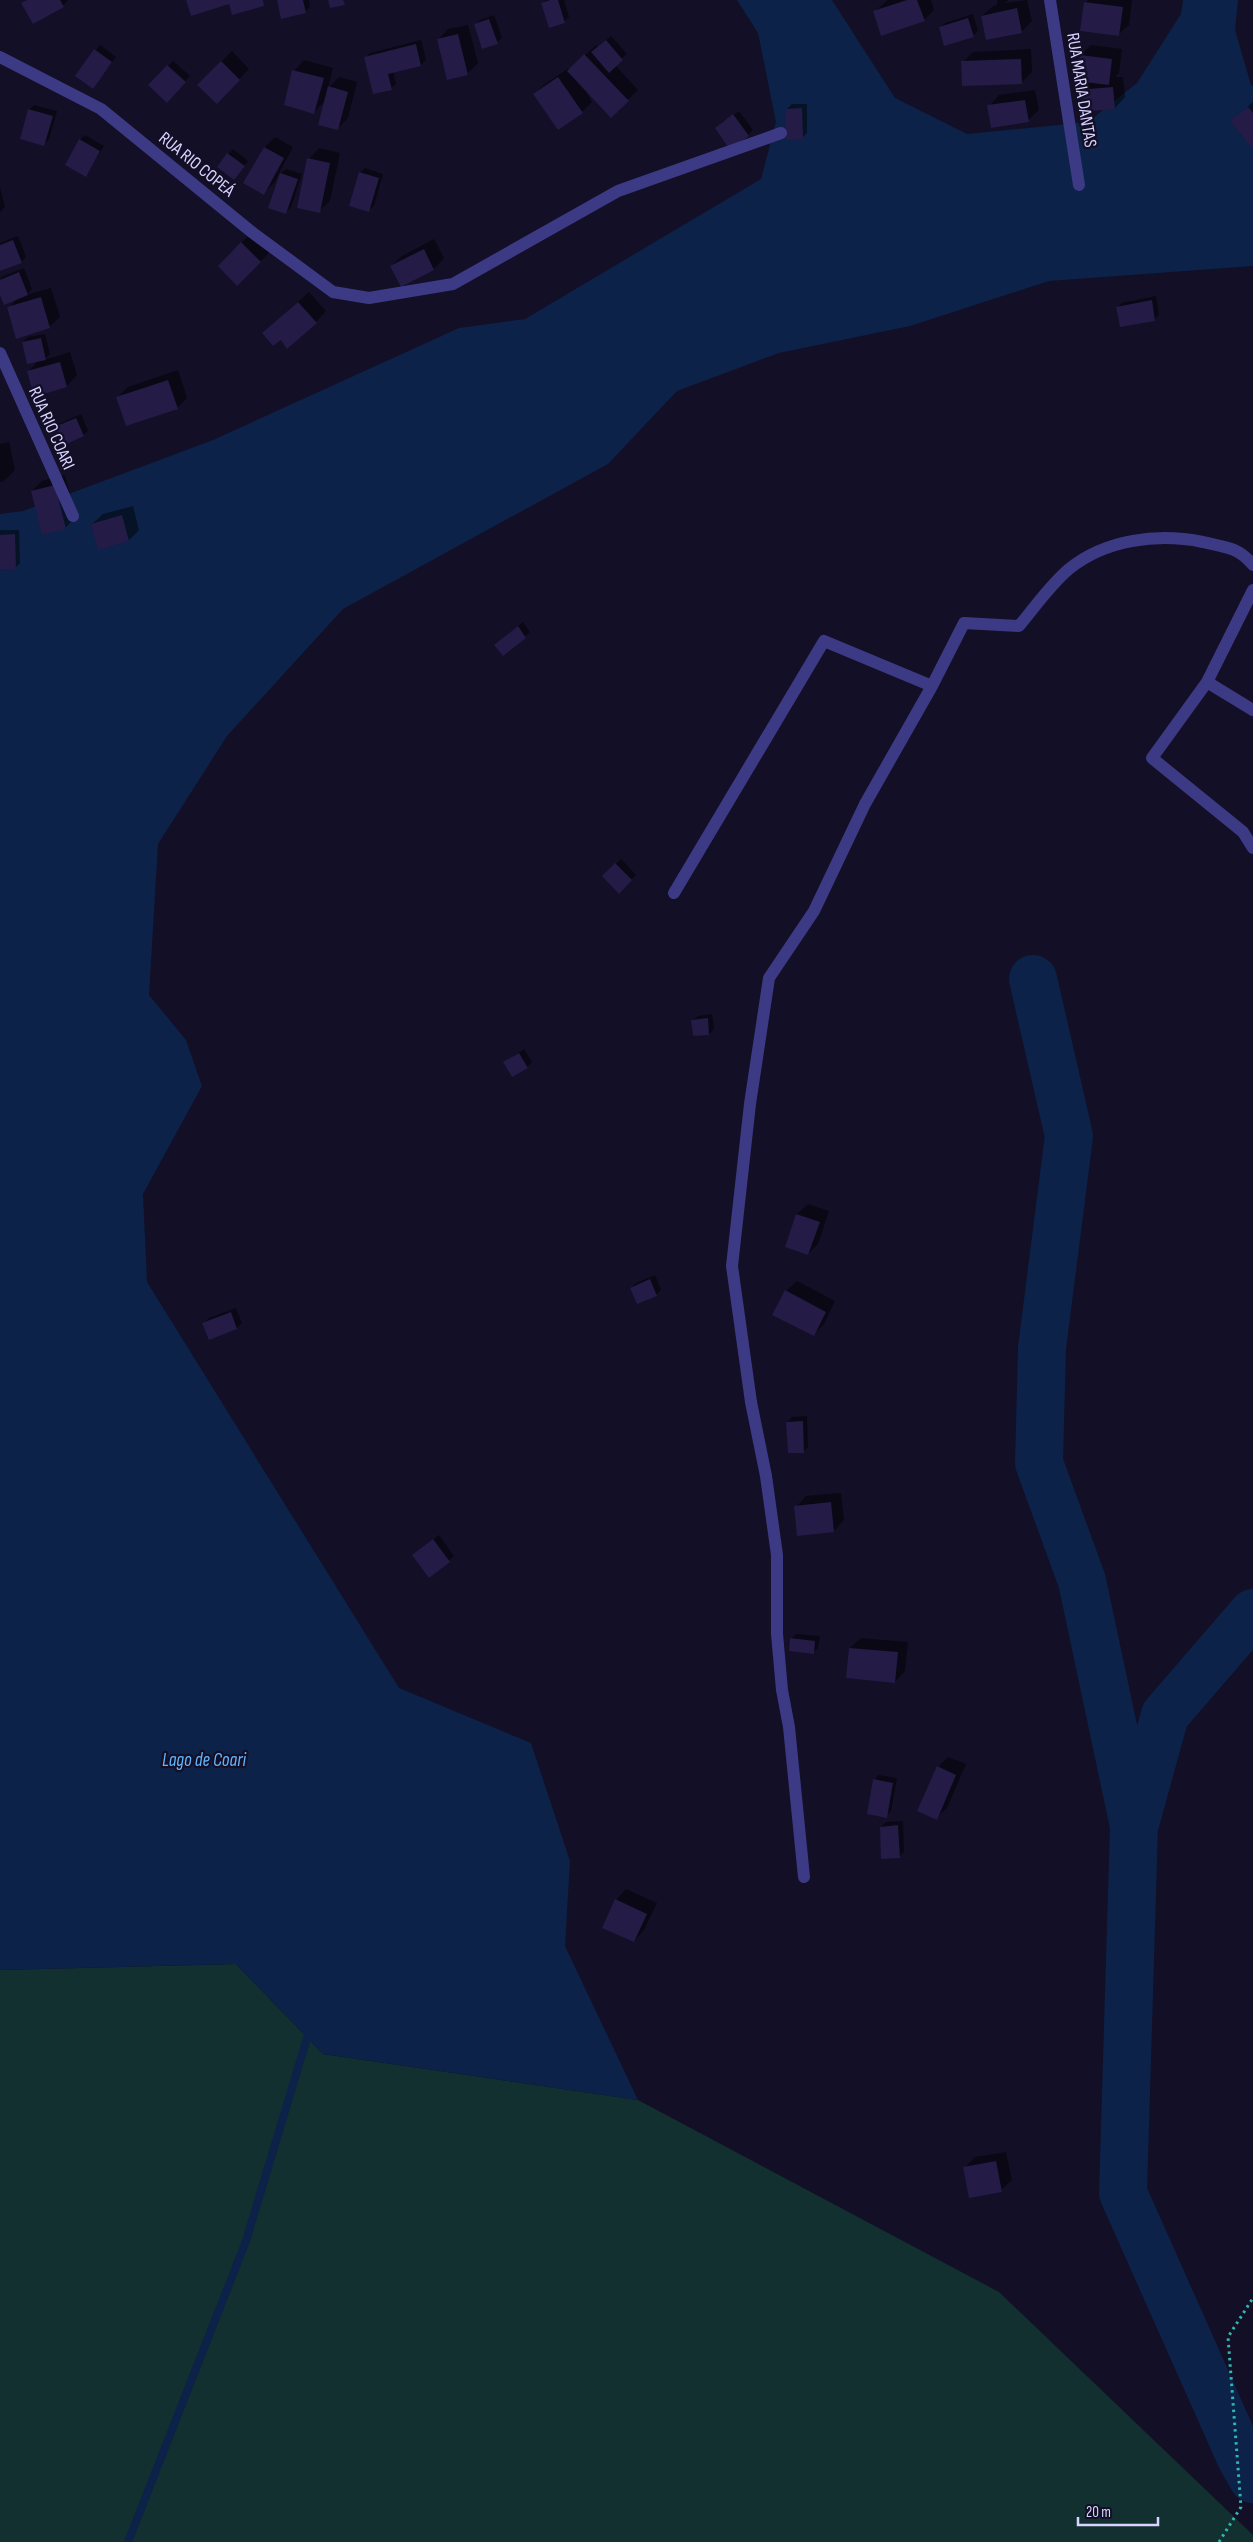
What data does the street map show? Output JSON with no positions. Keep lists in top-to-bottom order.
{
  "streets": {
    "street": ["RUA MARIA DANTAS", "RUA RIO COPEÁ", "RUA RIO COARI"]
  },
  "water": ["Lago de Coari"],
  "scale_bar": "20 m"
}
